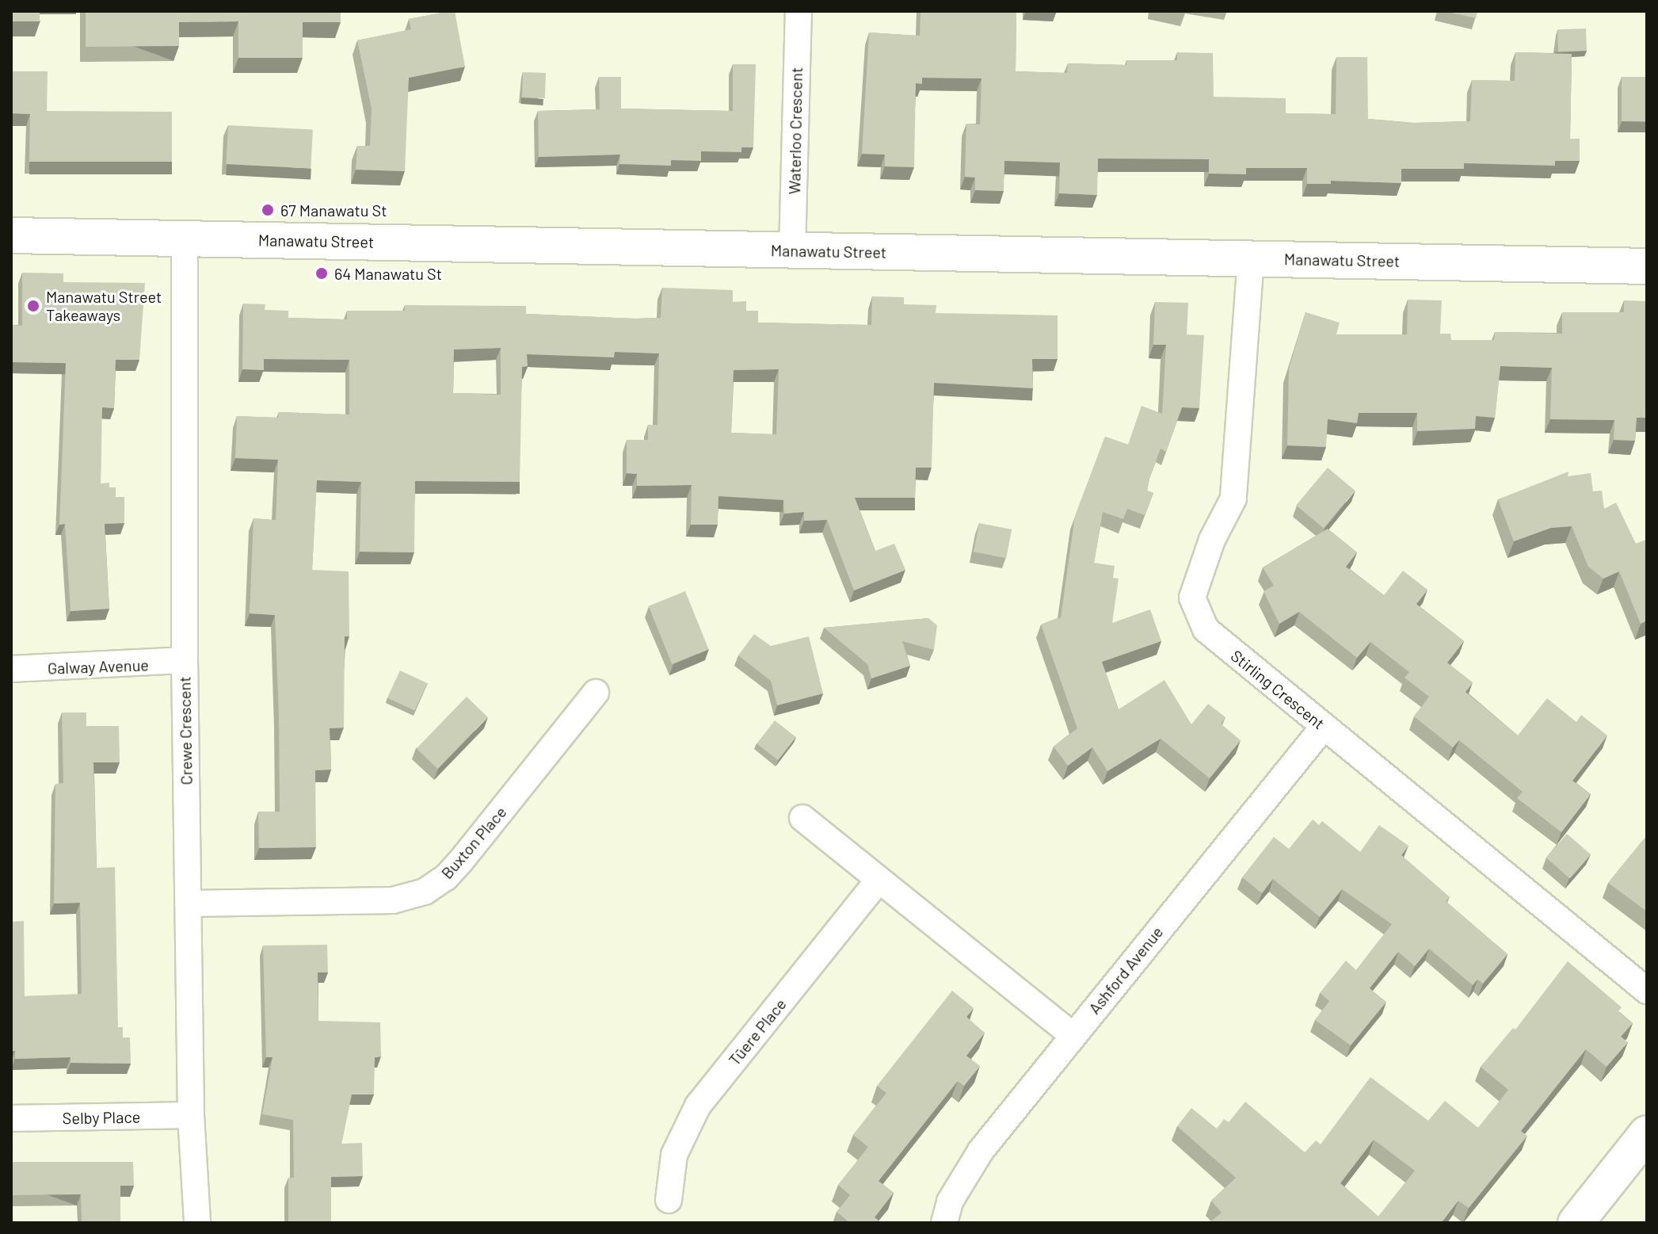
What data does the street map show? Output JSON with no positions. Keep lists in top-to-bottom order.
{
  "streets": {
    "street": [
      "Waterloo Crescent",
      "Manawatu Street",
      "Galway Avenue",
      "Stirling Crescent",
      "Crewe Crescent",
      "Buxton Place",
      "Ashford Avenue",
      "Tūere Place",
      "Selby Place"
    ]
  },
  "crossings": [
    ["Waterloo Crescent", "Manawatu Street"],
    ["Manawatu Street", "Stirling Crescent"],
    ["Manawatu Street", "Crewe Crescent"],
    ["Galway Avenue", "Crewe Crescent"],
    ["Stirling Crescent", "Ashford Avenue"],
    ["Crewe Crescent", "Buxton Place"],
    ["Crewe Crescent", "Selby Place"]
  ],
  "places": ["67 Manawatu St", "64 Manawatu St", "Manawatu Street Takeaways"]
}
